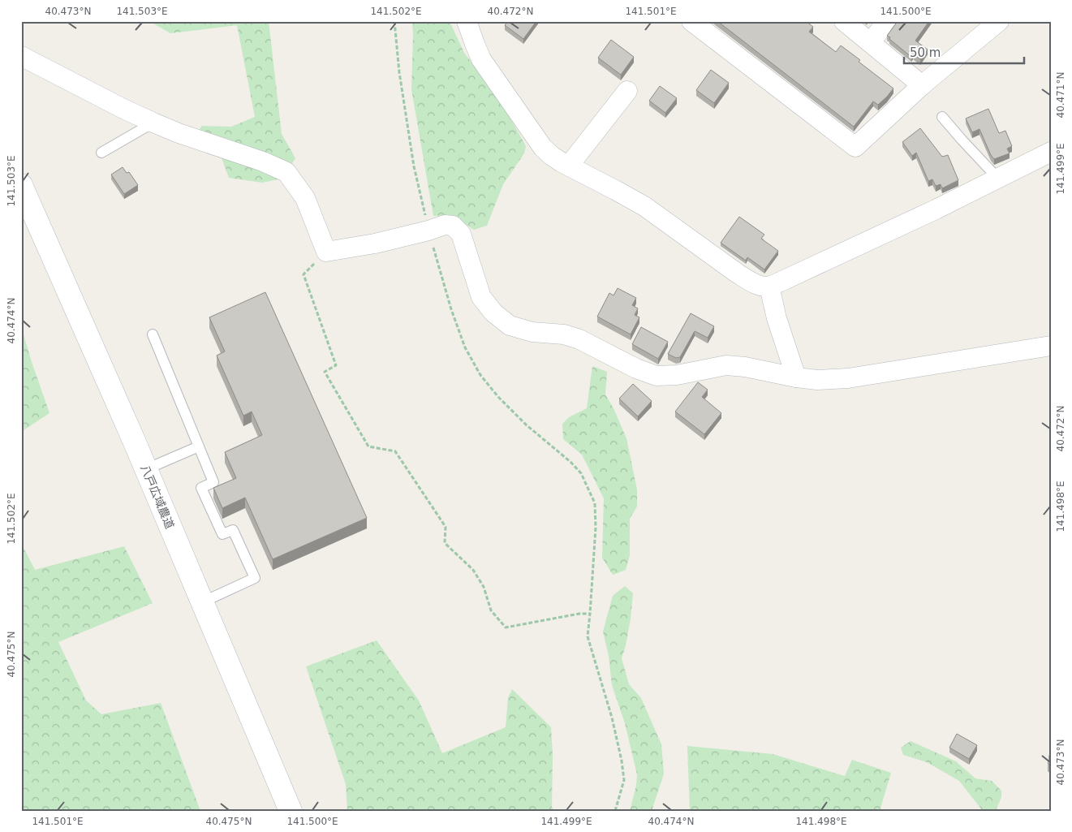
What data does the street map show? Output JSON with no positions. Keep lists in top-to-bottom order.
{
  "streets": {
    "street": ["八戸広域農道"]
  },
  "scale_bar": "50 m",
  "coordinates": [
    "40.473°N",
    "141.503°E",
    "141.502°E",
    "40.472°N",
    "141.501°E",
    "141.500°E",
    "40.471°N",
    "141.499°E",
    "40.474°N",
    "141.498°E",
    "40.475°N"
  ]
}
